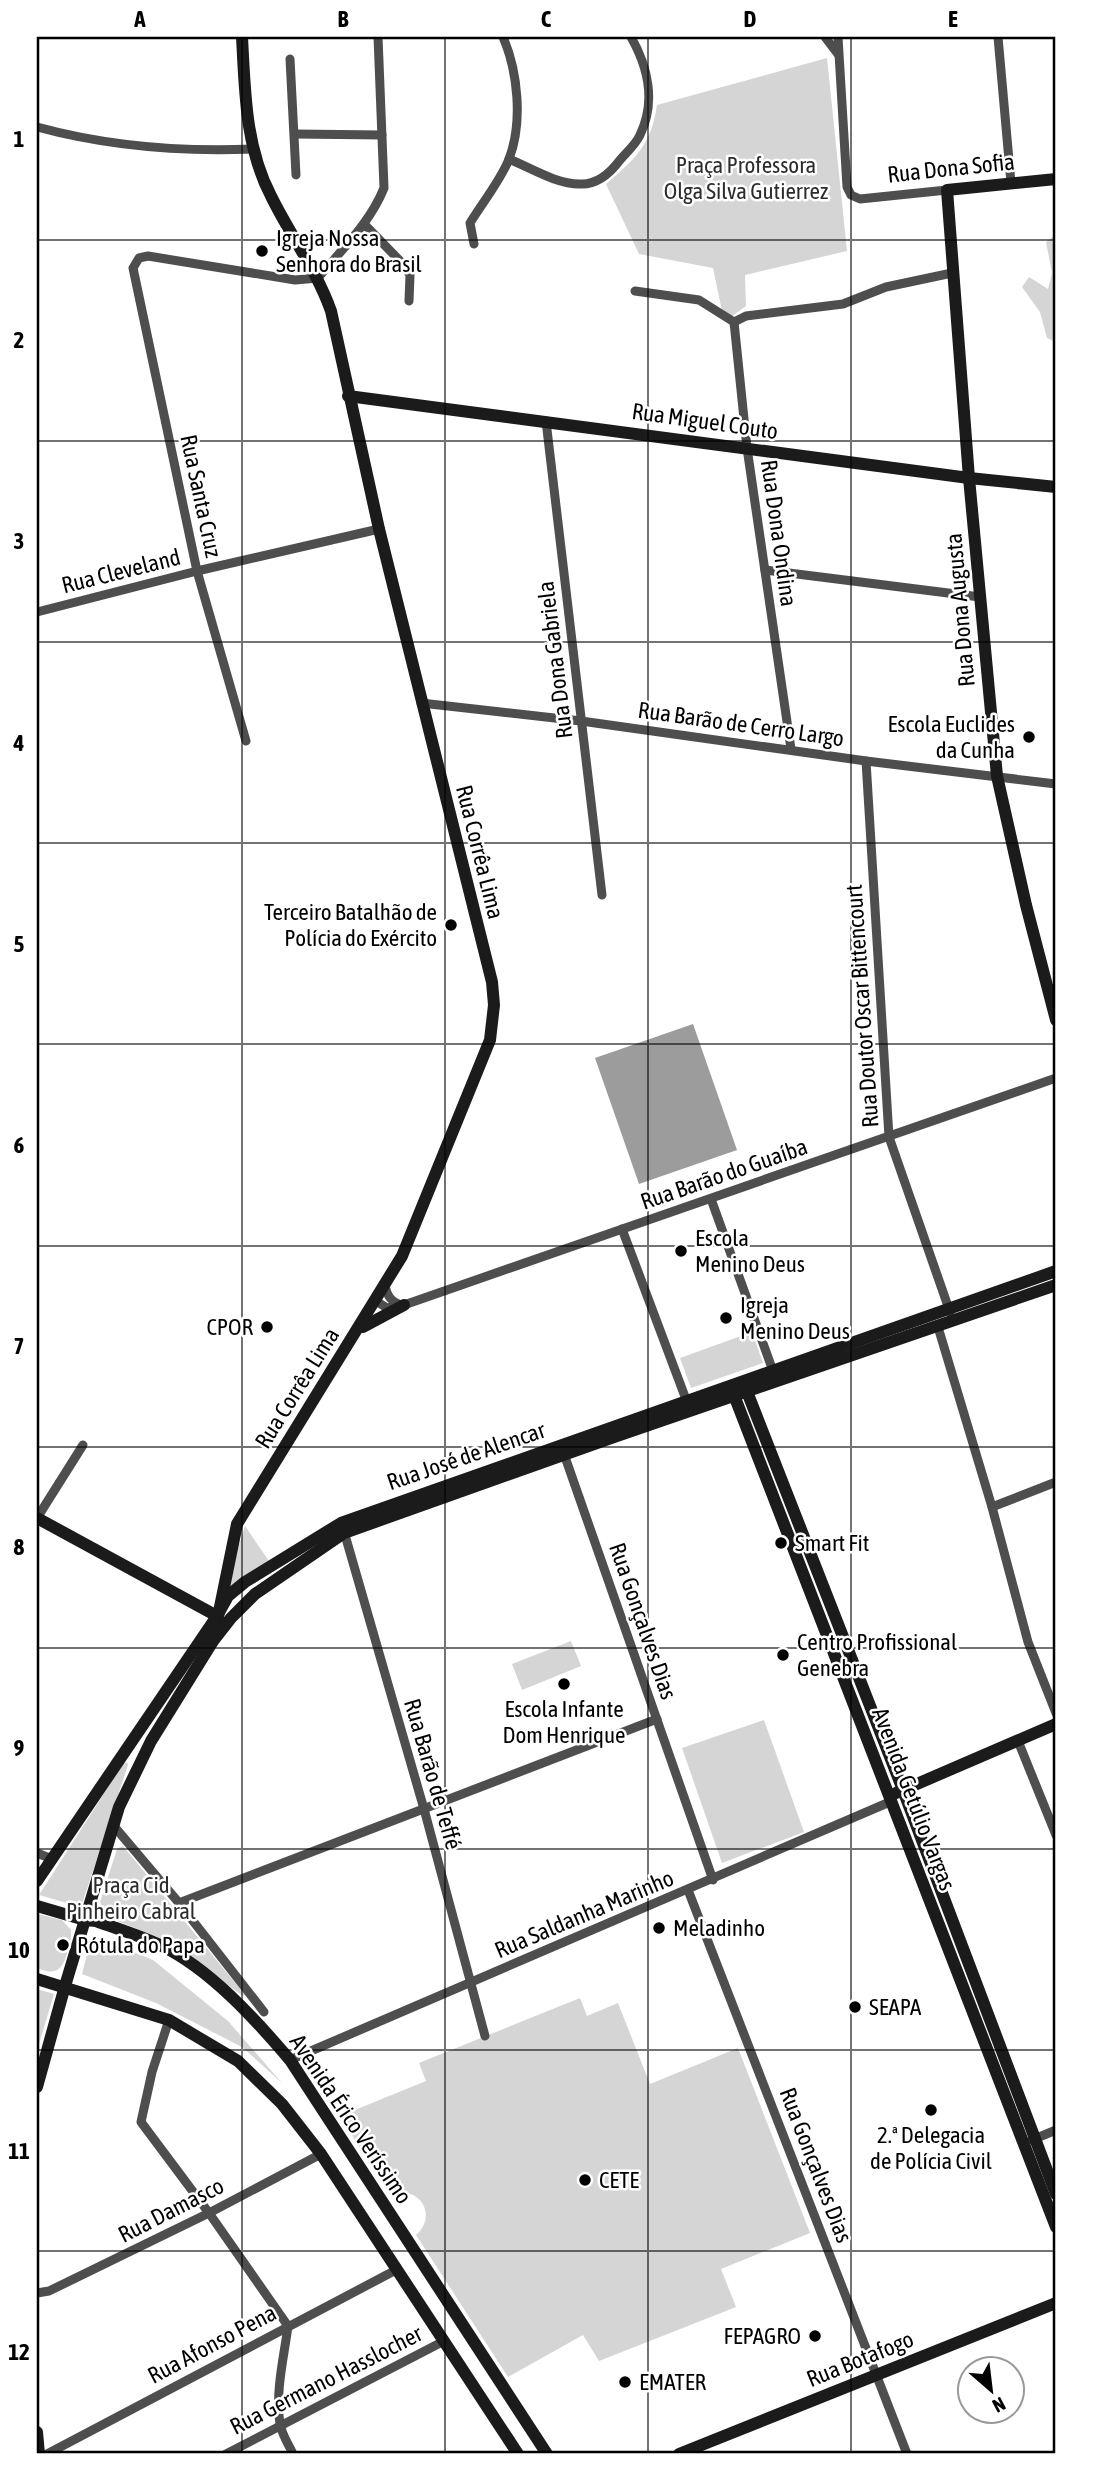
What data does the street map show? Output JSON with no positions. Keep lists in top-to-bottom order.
{
  "streets": {
    "main road": [
      "Rua Dona Sofia",
      "Rua Miguel Couto",
      "Rua Dona Augusta",
      "Rua Corrêa Lima",
      "Rua José de Alencar",
      "Avenida Getúlio Vargas",
      "Avenida Érico Veríssimo",
      "Rua Botafogo"
    ],
    "street": [
      "Rua Santa Cruz",
      "Rua Dona Ondina",
      "Rua Cleveland",
      "Rua Dona Gabriela",
      "Rua Barão de Cerro Largo",
      "Rua Doutor Oscar Bittencourt",
      "Rua Barão do Guaíba",
      "Rua Gonçalves Dias",
      "Rua Barão de Teffé",
      "Rua Saldanha Marinho",
      "Rua Damasco",
      "Rua Afonso Pena",
      "Rua Germano Hasslocher"
    ]
  },
  "crossings": [
    ["Rua Dona Sofia", "Rua Dona Augusta"],
    ["Rua Miguel Couto", "Rua Dona Ondina"],
    ["Rua Miguel Couto", "Rua Dona Augusta"],
    ["Rua Miguel Couto", "Rua Dona Gabriela"],
    ["Rua Miguel Couto", "Rua Corrêa Lima"],
    ["Rua Santa Cruz", "Rua Cleveland"],
    ["Rua Santa Cruz", "Rua Corrêa Lima"],
    ["Rua Dona Ondina", "Rua Barão de Cerro Largo"],
    ["Rua Cleveland", "Rua Corrêa Lima"],
    ["Rua Dona Augusta", "Rua Barão de Cerro Largo"],
    ["Rua Dona Gabriela", "Rua Barão de Cerro Largo"],
    ["Rua Barão de Cerro Largo", "Rua Corrêa Lima"],
    ["Rua Barão de Cerro Largo", "Rua Doutor Oscar Bittencourt"],
    ["Rua Corrêa Lima", "Rua Barão do Guaíba"],
    ["Rua Corrêa Lima", "Rua José de Alencar"],
    ["Rua Doutor Oscar Bittencourt", "Rua Barão do Guaíba"],
    ["Rua Doutor Oscar Bittencourt", "Rua José de Alencar"],
    ["Rua José de Alencar", "Rua Gonçalves Dias"],
    ["Rua José de Alencar", "Rua Barão de Teffé"],
    ["Rua José de Alencar", "Avenida Getúlio Vargas"],
    ["Rua José de Alencar", "Avenida Érico Veríssimo"],
    ["Rua Gonçalves Dias", "Rua Saldanha Marinho"],
    ["Rua Gonçalves Dias", "Rua Botafogo"],
    ["Rua Barão de Teffé", "Rua Saldanha Marinho"],
    ["Avenida Getúlio Vargas", "Rua Saldanha Marinho"],
    ["Rua Saldanha Marinho", "Avenida Érico Veríssimo"],
    ["Avenida Érico Veríssimo", "Rua Damasco"],
    ["Avenida Érico Veríssimo", "Rua Afonso Pena"],
    ["Avenida Érico Veríssimo", "Rua Germano Hasslocher"]
  ],
  "parks": ["Praça Professora Olga Silva Gutierrez", "Praça Cid Pinheiro Cabral"],
  "places": [
    "Igreja Nossa Senhora do Brasil",
    "Escola Euclides da Cunha",
    "Terceiro Batalhão de Polícia do Exército",
    "Escola Menino Deus",
    "Igreja Menino Deus",
    "CPOR",
    "Smart Fit",
    "Centro Profissional Genebra",
    "Escola Infante Dom Henrique",
    "Meladinho",
    "Rótula do Papa",
    "SEAPA",
    "2.ª Delegacia de Polícia Civil",
    "CETE",
    "FEPAGRO",
    "EMATER"
  ],
  "north": "bottom right",
  "grid": {
    "columns": [
      "A",
      "B",
      "C",
      "D",
      "E"
    ],
    "rows": [
      "1",
      "2",
      "3",
      "4",
      "5",
      "6",
      "7",
      "8",
      "9",
      "10",
      "11",
      "12"
    ]
  }
}
